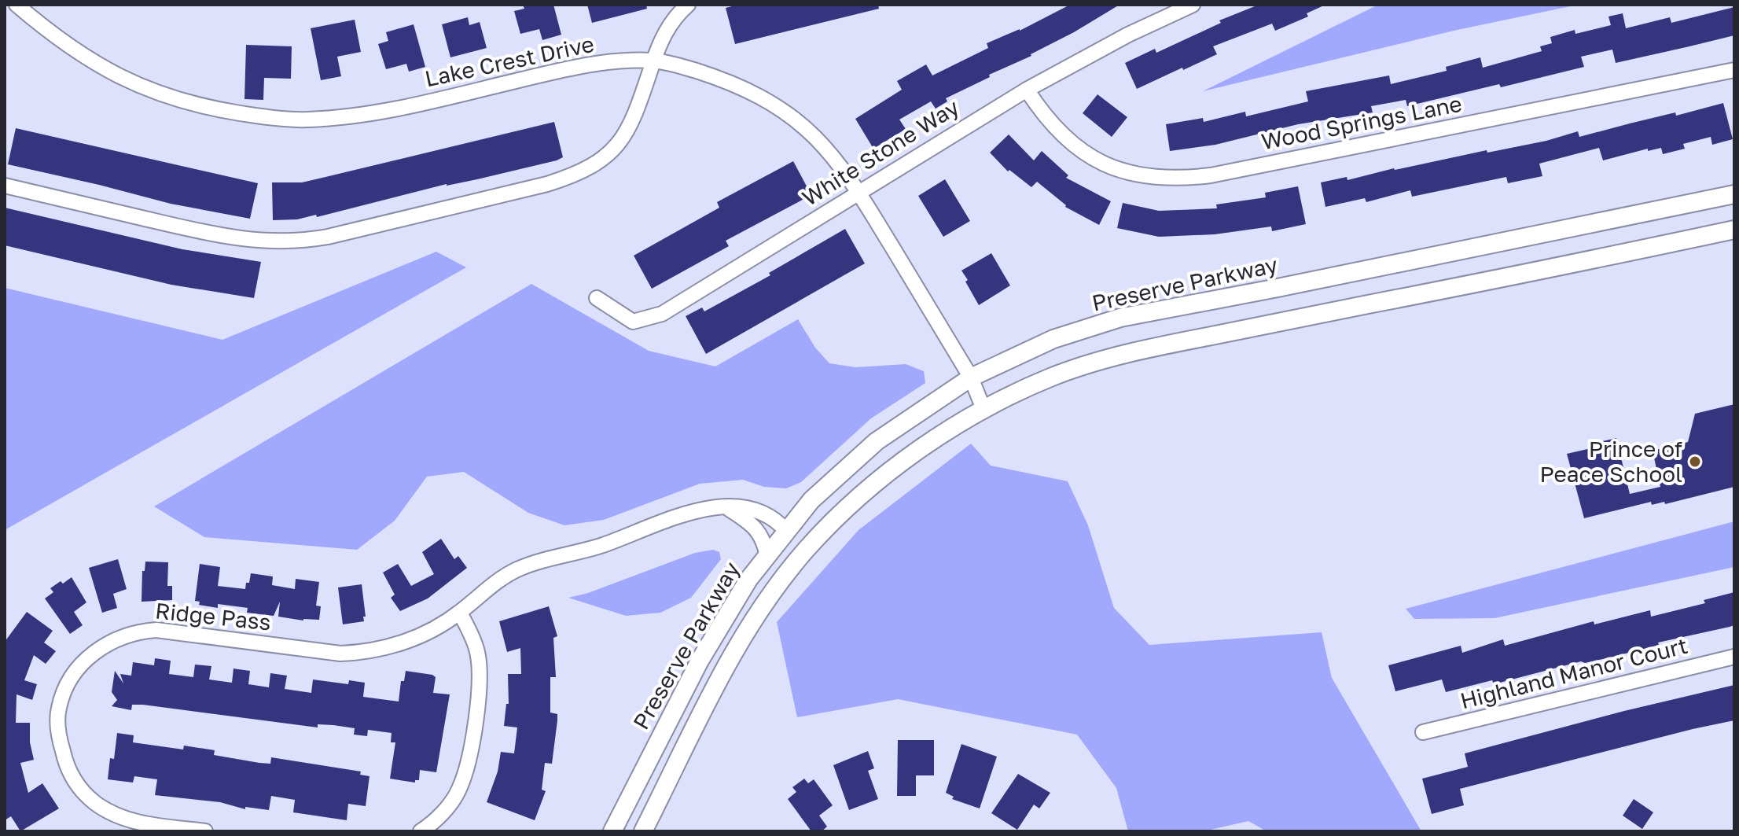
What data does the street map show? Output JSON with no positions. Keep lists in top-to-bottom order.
{
  "streets": {
    "street": [
      "Lake Crest Drive",
      "Wood Springs Lane",
      "White Stone Way",
      "Preserve Parkway",
      "Ridge Pass",
      "Highland Manor Court"
    ]
  },
  "crossings": [
    ["Lake Crest Drive", "White Stone Way"],
    ["Lake Crest Drive", "Preserve Parkway"],
    ["Wood Springs Lane", "White Stone Way"],
    ["Preserve Parkway", "Ridge Pass"]
  ],
  "places": ["Prince of Peace School"]
}
